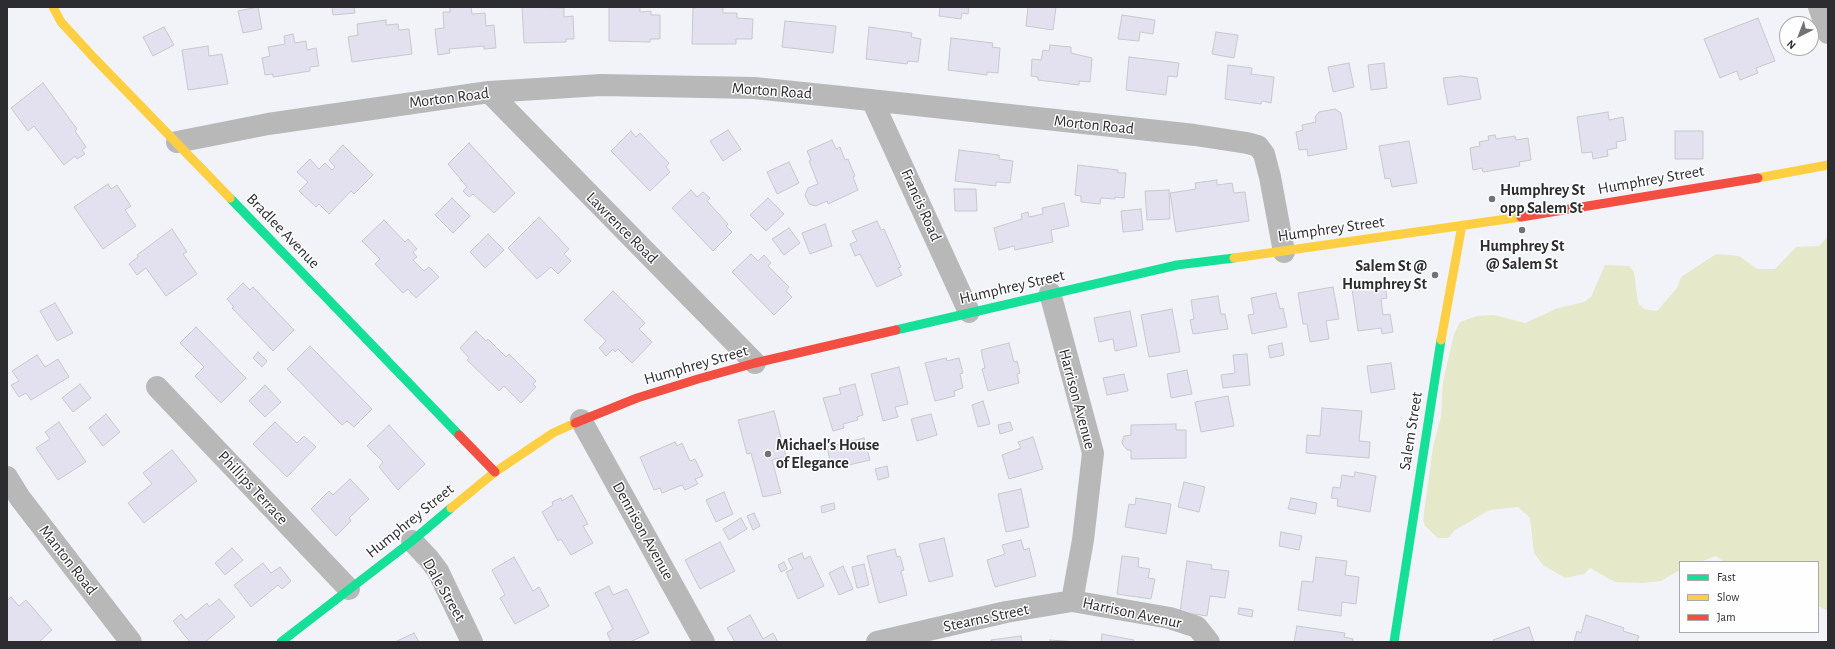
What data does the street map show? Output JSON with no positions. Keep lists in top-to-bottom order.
{
  "streets": {
    "main road": ["Humphrey Street", "Bradlee Avenue", "Salem Street"],
    "street": [
      "Morton Road",
      "Francis Road",
      "Lawrence Road",
      "Harrison Avenue",
      "Phillips Terrace",
      "Dennison Avenue",
      "Manton Road",
      "Dale Street",
      "Harrison Avenur",
      "Stearns Street"
    ]
  },
  "crossings": [
    ["Morton Road", "Humphrey Street"],
    ["Morton Road", "Francis Road"],
    ["Morton Road", "Lawrence Road"],
    ["Morton Road", "Bradlee Avenue"],
    ["Humphrey Street", "Francis Road"],
    ["Humphrey Street", "Lawrence Road"],
    ["Humphrey Street", "Bradlee Avenue"],
    ["Humphrey Street", "Harrison Avenue"],
    ["Humphrey Street", "Salem Street"],
    ["Humphrey Street", "Phillips Terrace"],
    ["Humphrey Street", "Dennison Avenue"],
    ["Humphrey Street", "Dale Street"],
    ["Harrison Avenue", "Harrison Avenur"],
    ["Harrison Avenue", "Stearns Street"],
    ["Harrison Avenur", "Stearns Street"]
  ],
  "places": [
    "Humphrey St opp Salem St",
    "Humphrey St @ Salem St",
    "Salem St @ Humphrey St",
    "Michael's House of Elegance"
  ],
  "legend": ["Fast", "Slow", "Jam"],
  "north": "bottom left"
}
